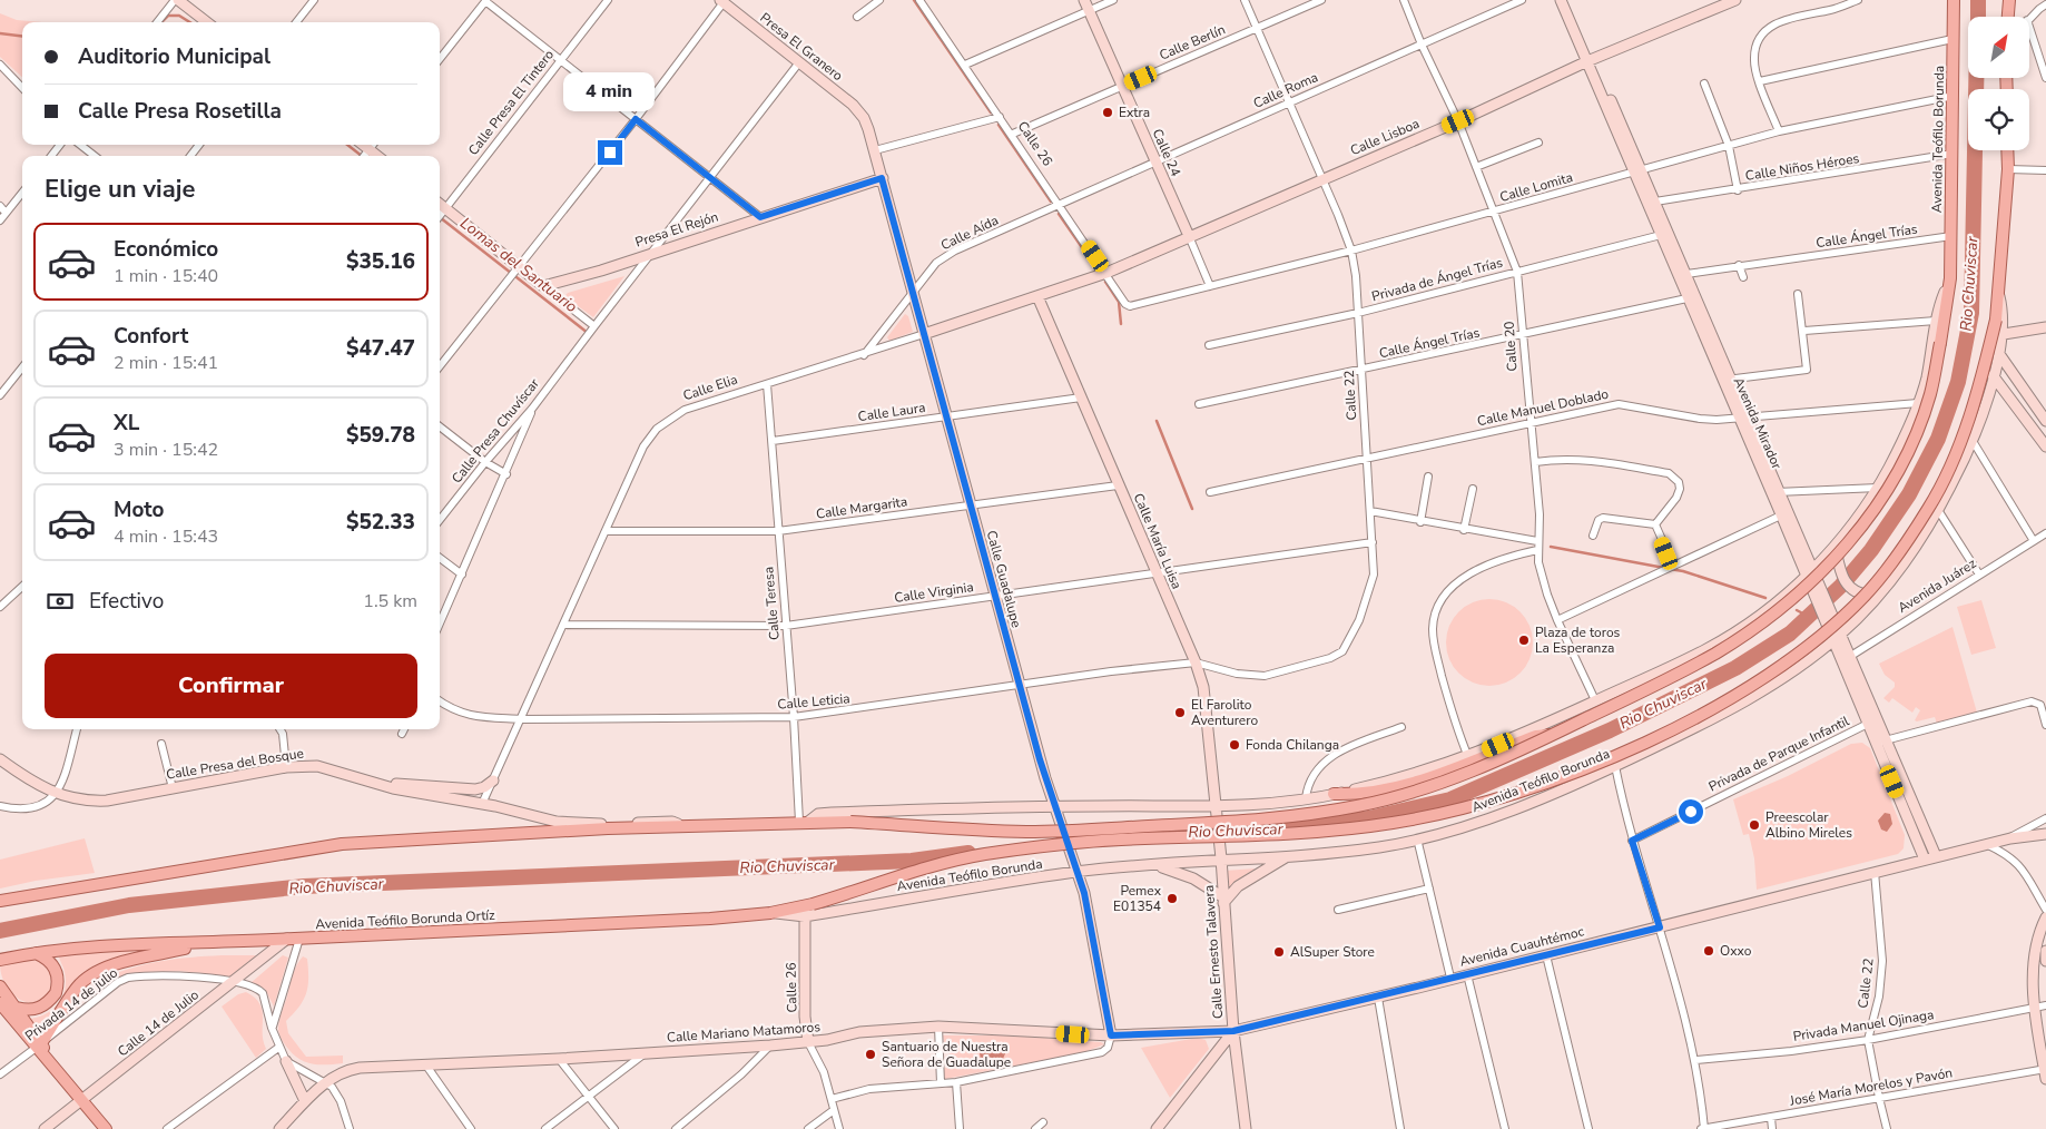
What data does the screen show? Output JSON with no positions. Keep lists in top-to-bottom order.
{
  "streets": {
    "main road": ["Avenida Teófilo Borunda", "Avenida Teófilo Borunda Ortíz"],
    "street": [
      "Calle Berlín",
      "Presa El Granero",
      "Calle Roma",
      "Calle Presa El Tintero",
      "Calle Lisboa",
      "Calle 26",
      "Calle 24",
      "Calle Niños Héroes",
      "Calle Lomita",
      "Presa El Rejón",
      "Calle Aída",
      "Calle Ángel Trías",
      "Privada de Ángel Trías",
      "Calle 20",
      "Calle Elia",
      "Calle 22",
      "Calle Manuel Doblado",
      "Calle Laura",
      "Avenida Mirador",
      "Calle Presa Chuvíscar",
      "Calle Margarita",
      "Calle María Luisa",
      "Calle Guadalupe",
      "Avenida Juárez",
      "Calle Virginia",
      "Calle Teresa",
      "Calle Leticia",
      "Privada de Parque Infantil",
      "Calle Presa del Bosque",
      "Avenida Cuauhtémoc",
      "Calle Ernesto Talavera",
      "Privada 14 de julio",
      "Calle 14 de Julio",
      "Privada Manuel Ojinaga",
      "Calle Mariano Matamoros",
      "José María Morelos y Pavón"
    ]
  },
  "crossings": [
    ["Calle Berlín", "Calle 26"],
    ["Calle Berlín", "Calle 24"],
    ["Calle Berlín", "Calle 22"],
    ["Presa El Granero", "Calle Presa Chuvíscar"],
    ["Presa El Granero", "Calle Guadalupe"],
    ["Calle Roma", "Calle 26"],
    ["Calle Roma", "Calle 24"],
    ["Calle Roma", "Calle Aída"],
    ["Calle Roma", "Calle 20"],
    ["Calle Roma", "Calle 22"],
    ["Calle Lisboa", "Calle 26"],
    ["Calle Lisboa", "Calle 24"],
    ["Calle Lisboa", "Calle 20"],
    ["Calle Lisboa", "Calle Elia"],
    ["Calle Lisboa", "Calle 22"],
    ["Calle Lisboa", "Avenida Mirador"],
    ["Avenida Teófilo Borunda", "Calle 26"],
    ["Avenida Teófilo Borunda", "Calle Niños Héroes"],
    ["Avenida Teófilo Borunda", "Calle Lomita"],
    ["Avenida Teófilo Borunda", "Calle Ángel Trías"],
    ["Avenida Teófilo Borunda", "Calle 20"],
    ["Avenida Teófilo Borunda", "Calle Manuel Doblado"],
    ["Avenida Teófilo Borunda", "Avenida Mirador"],
    ["Avenida Teófilo Borunda", "Calle María Luisa"],
    ["Avenida Teófilo Borunda", "Calle Guadalupe"],
    ["Avenida Teófilo Borunda", "Calle Teresa"],
    ["Avenida Teófilo Borunda", "Calle Presa del Bosque"],
    ["Avenida Teófilo Borunda", "Avenida Teófilo Borunda Ortíz"],
    ["Avenida Teófilo Borunda", "Calle Ernesto Talavera"],
    ["Calle 26", "Calle Lomita"],
    ["Calle 26", "Calle Aída"],
    ["Calle 26", "Calle Elia"],
    ["Calle 26", "Avenida Teófilo Borunda Ortíz"],
    ["Calle 26", "Calle Mariano Matamoros"],
    ["Calle 24", "Calle Lomita"],
    ["Calle Niños Héroes", "Avenida Mirador"],
    ["Calle Lomita", "Calle 20"],
    ["Calle Lomita", "Calle 22"],
    ["Calle Lomita", "Avenida Mirador"],
    ["Presa El Rejón", "Calle Presa Chuvíscar"],
    ["Presa El Rejón", "Calle Guadalupe"],
    ["Calle Aída", "Calle Elia"],
    ["Calle Aída", "Calle Guadalupe"],
    ["Calle Ángel Trías", "Calle 20"],
    ["Calle Ángel Trías", "Calle 22"],
    ["Calle Ángel Trías", "Avenida Mirador"],
    ["Privada de Ángel Trías", "Calle 20"],
    ["Privada de Ángel Trías", "Calle 22"],
    ["Privada de Ángel Trías", "Avenida Mirador"],
    ["Calle 20", "Calle Manuel Doblado"],
    ["Calle Elia", "Calle Margarita"],
    ["Calle Elia", "Calle María Luisa"],
    ["Calle Elia", "Calle Guadalupe"],
    ["Calle Elia", "Calle Virginia"],
    ["Calle Elia", "Calle Teresa"],
    ["Calle Elia", "Calle Leticia"],
    ["Calle Elia", "Calle Presa del Bosque"],
    ["Calle 22", "Calle Manuel Doblado"],
    ["Calle 22", "Calle María Luisa"],
    ["Calle 22", "Calle Virginia"],
    ["Calle 22", "Calle Leticia"],
    ["Calle 22", "Avenida Cuauhtémoc"],
    ["Calle 22", "Privada Manuel Ojinaga"],
    ["Calle 22", "José María Morelos y Pavón"],
    ["Calle Manuel Doblado", "Avenida Mirador"],
    ["Calle Laura", "Calle María Luisa"],
    ["Calle Laura", "Calle Guadalupe"],
    ["Calle Laura", "Calle Teresa"],
    ["Avenida Mirador", "Avenida Juárez"],
    ["Avenida Mirador", "Privada de Parque Infantil"],
    ["Avenida Mirador", "Avenida Cuauhtémoc"],
    ["Calle Margarita", "Calle María Luisa"],
    ["Calle Margarita", "Calle Guadalupe"],
    ["Calle Margarita", "Calle Teresa"],
    ["Calle María Luisa", "Calle Virginia"],
    ["Calle María Luisa", "Calle Leticia"],
    ["Calle María Luisa", "Calle Ernesto Talavera"],
    ["Calle Guadalupe", "Calle Virginia"],
    ["Calle Guadalupe", "Calle Leticia"],
    ["Calle Guadalupe", "Calle Mariano Matamoros"],
    ["Calle Virginia", "Calle Teresa"],
    ["Calle Teresa", "Calle Leticia"],
    ["Avenida Teófilo Borunda Ortíz", "Calle 14 de Julio"],
    ["Avenida Cuauhtémoc", "Calle Ernesto Talavera"],
    ["Avenida Cuauhtémoc", "Calle Mariano Matamoros"],
    ["Calle Ernesto Talavera", "Calle Mariano Matamoros"],
    ["Privada 14 de julio", "Calle 14 de Julio"]
  ],
  "water": ["Lomas del Santuario", "Rio Chuviscar"],
  "places": [
    "Extra",
    "Plaza de toros La Esperanza",
    "El Farolito Aventurero",
    "Fonda Chilanga",
    "Preescolar Albino Mireles",
    "Pemex E01354",
    "Oxxo",
    "AlSuper Store",
    "Santuario de Nuestra Señora de Guadalupe"
  ],
  "north": "top right",
  "page": {
    "banner": ["Auditorio Municipal", "Calle Presa Rosetilla"],
    "bubble": "4 min",
    "heading": "Elige un viaje",
    "list": [
      {
        "name": "Económico",
        "note": "1 min · 15:40",
        "value": "$35.16"
      },
      {
        "name": "Confort",
        "note": "2 min · 15:41",
        "value": "$47.47"
      },
      {
        "name": "XL",
        "note": "3 min · 15:42",
        "value": "$59.78"
      },
      {
        "name": "Moto",
        "note": "4 min · 15:43",
        "value": "$52.33"
      }
    ],
    "pay": ["Efectivo", "1.5 km"],
    "buttons": "Confirmar"
  }
}
